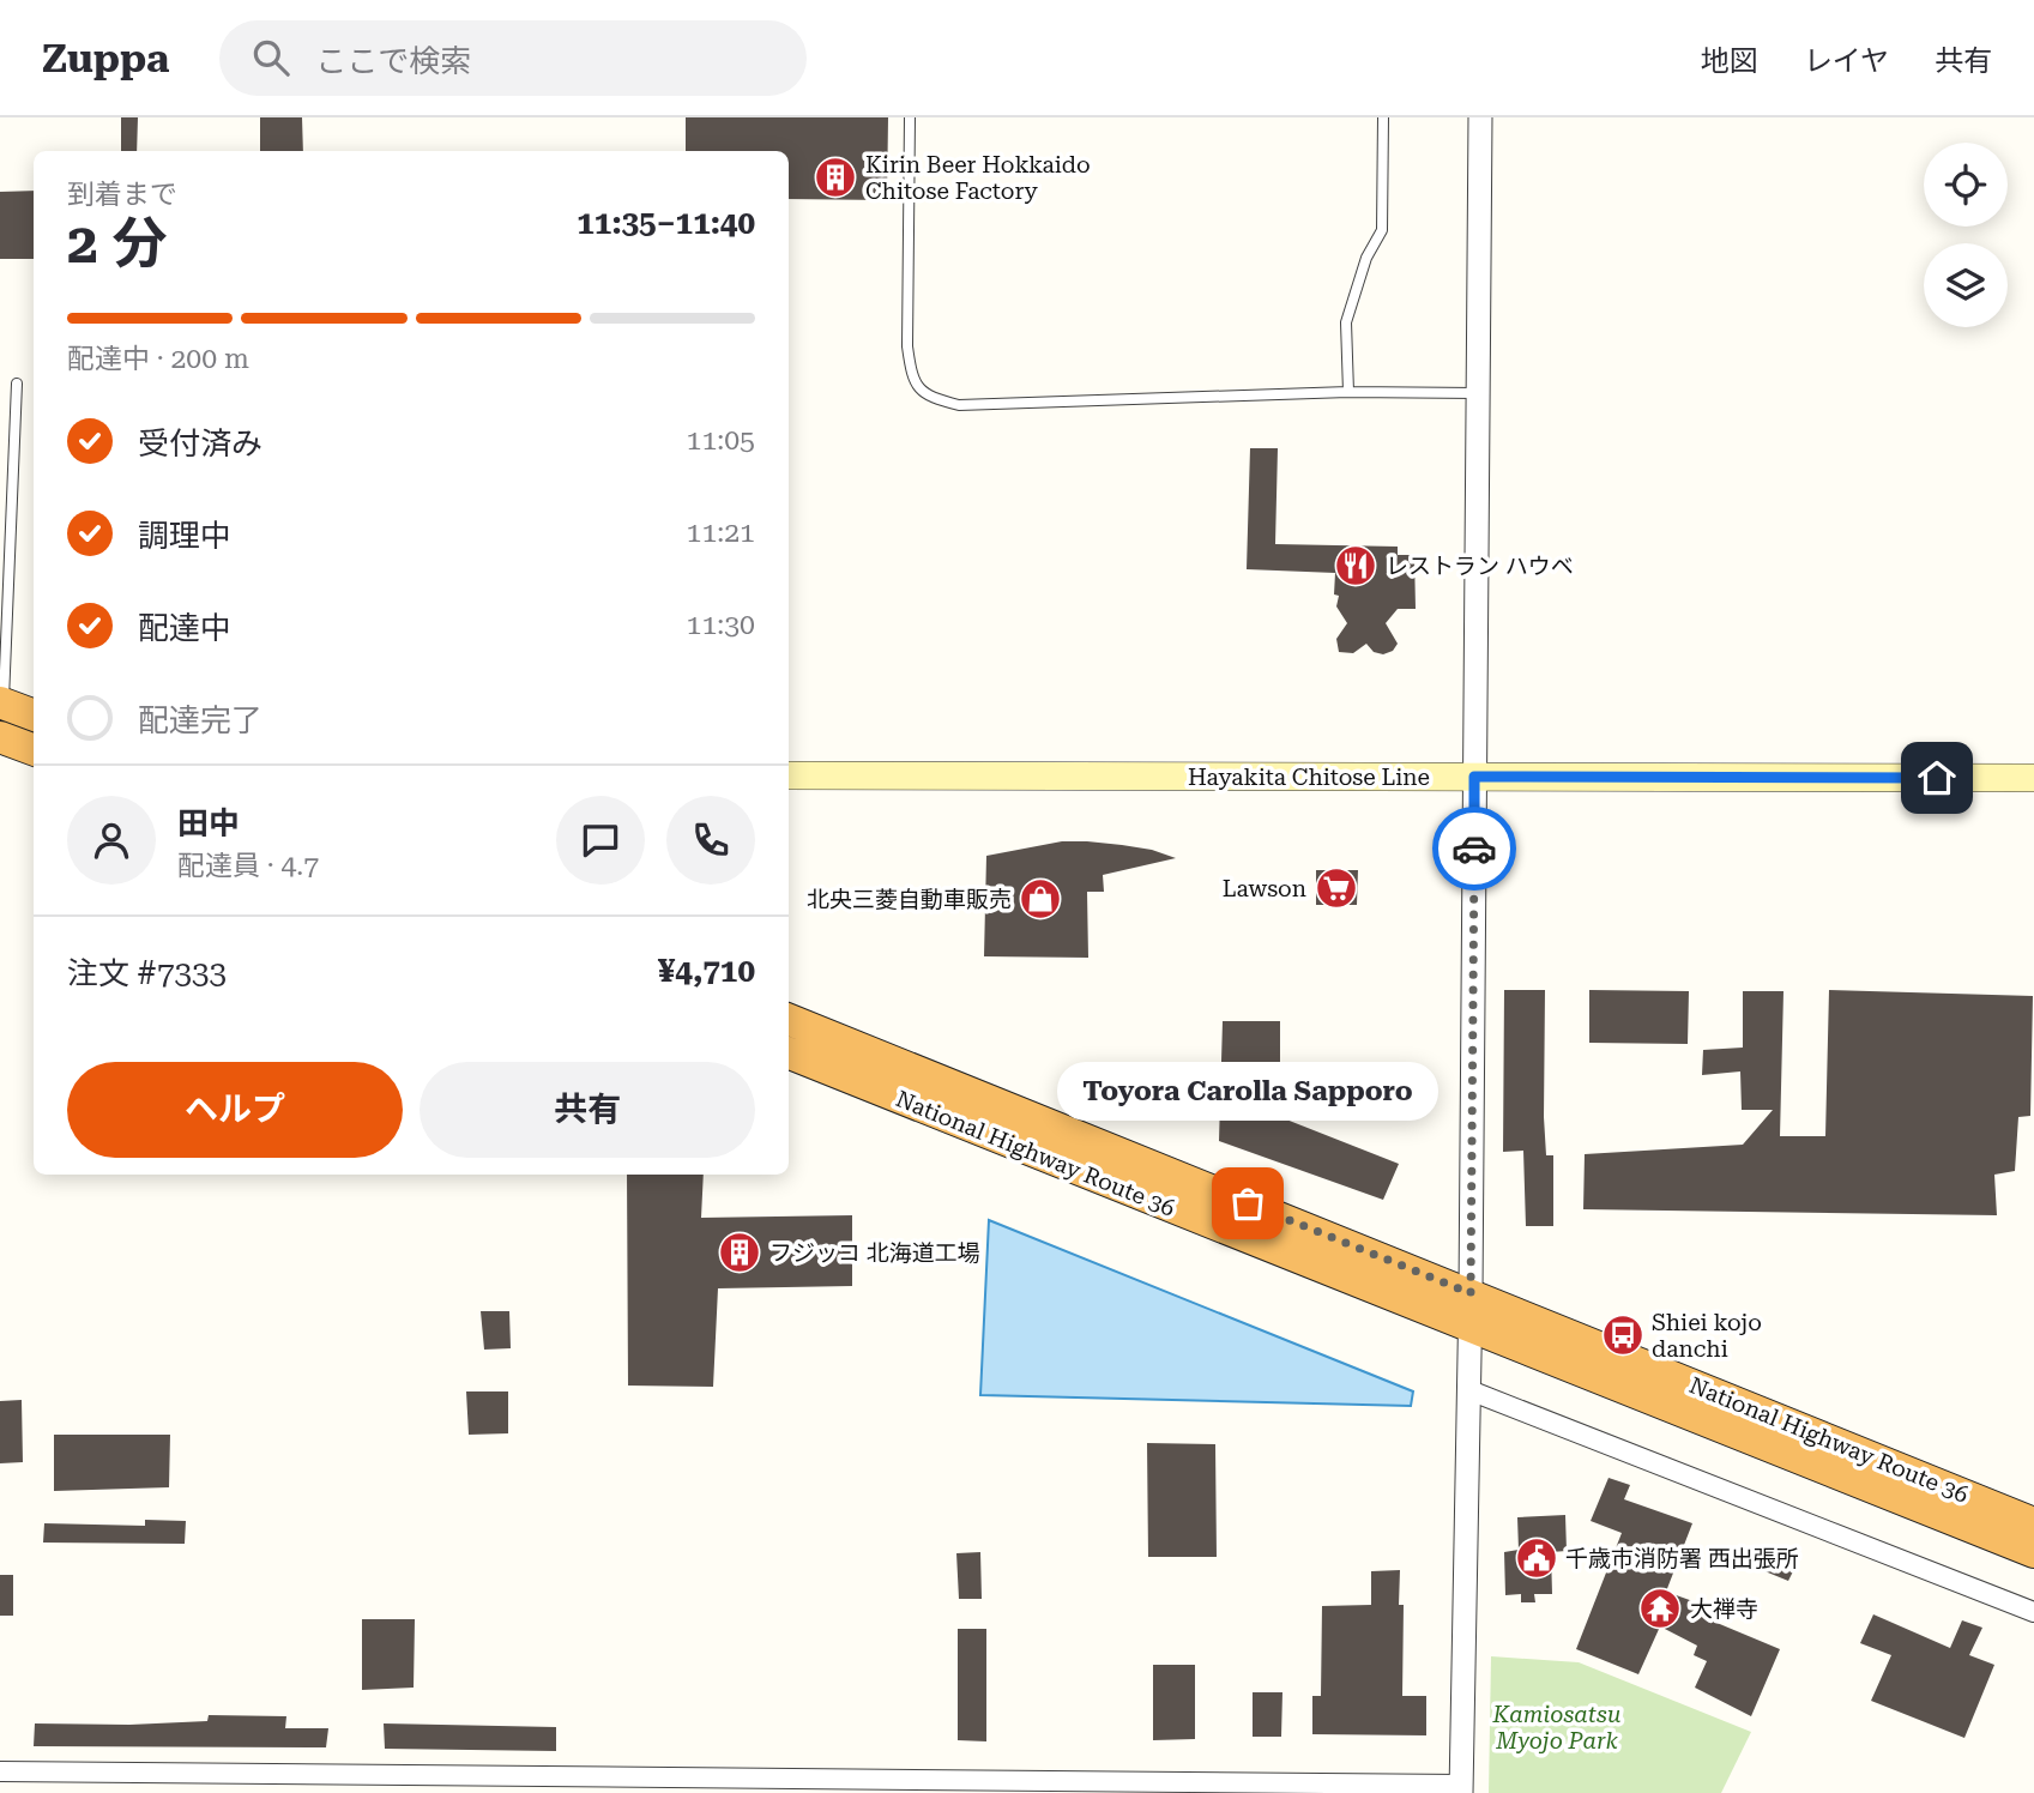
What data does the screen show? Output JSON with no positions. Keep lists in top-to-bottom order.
{
  "streets": {
    "highway": ["National Highway Route 36"],
    "main road": ["Hayakita Chitose Line"]
  },
  "parks": ["Kamiosatsu Myojo Park"],
  "places": {
    "building": ["Kirin Beer Hokkaido Chitose Factory", "フジッコ 北海道工場"],
    "restaurant": ["レストラン ハウベ"],
    "supermarket": ["Lawson"],
    "shop": ["北央三菱自動車販売"],
    "other": ["Toyora Carolla Sapporo"],
    "bus stop": ["Shiei kojo danchi"],
    "public building": ["千歳市消防署 西出張所"],
    "temple": ["大禅寺"]
  },
  "page": {
    "header": "Zuppa",
    "search": "ここで検索",
    "nav": ["地図", "レイヤ", "共有"],
    "heading": ["2 分", "到着まで", "11:35–11:40"],
    "panel": [
      "田中",
      "配達員 · 4.7",
      "注文 #7333",
      "¥4,710"
    ],
    "bar": "配達中 · 200 m",
    "list": [
      ["受付済み", "11:05"],
      ["調理中", "11:21"],
      ["配達中", "11:30"],
      "配達完了"
    ],
    "buttons": ["ヘルプ", "共有"],
    "bubble": "Toyora Carolla Sapporo"
  }
}
